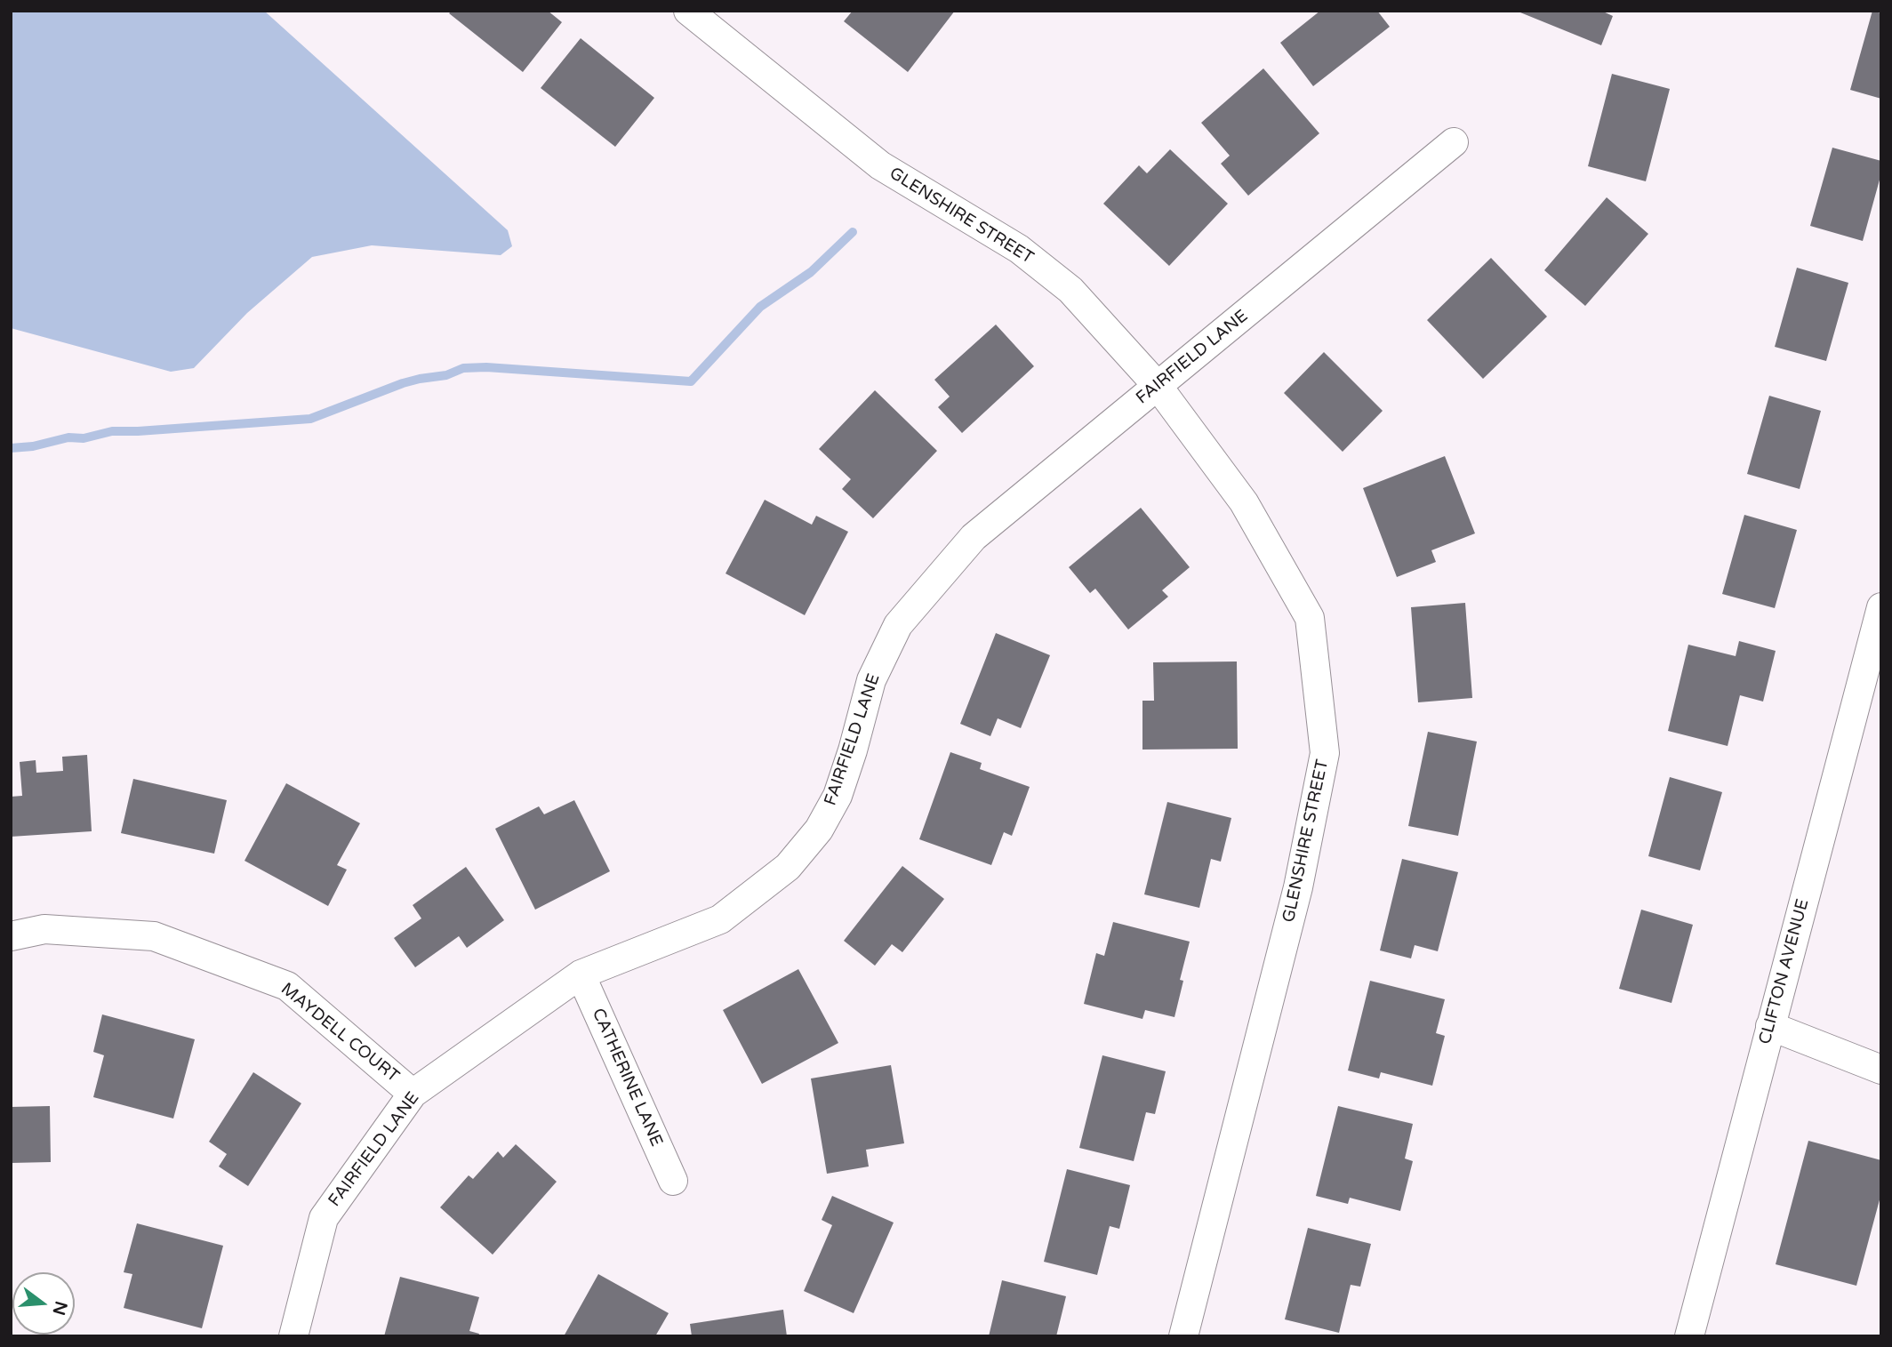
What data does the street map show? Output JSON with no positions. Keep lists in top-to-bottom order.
{
  "streets": {
    "street": [
      "GLENSHIRE STREET",
      "FAIRFIELD LANE",
      "CLIFTON AVENUE",
      "MAYDELL COURT",
      "CATHERINE LANE"
    ]
  },
  "crossings": [
    ["GLENSHIRE STREET", "FAIRFIELD LANE"],
    ["FAIRFIELD LANE", "MAYDELL COURT"],
    ["FAIRFIELD LANE", "CATHERINE LANE"]
  ],
  "north": "right"
}
